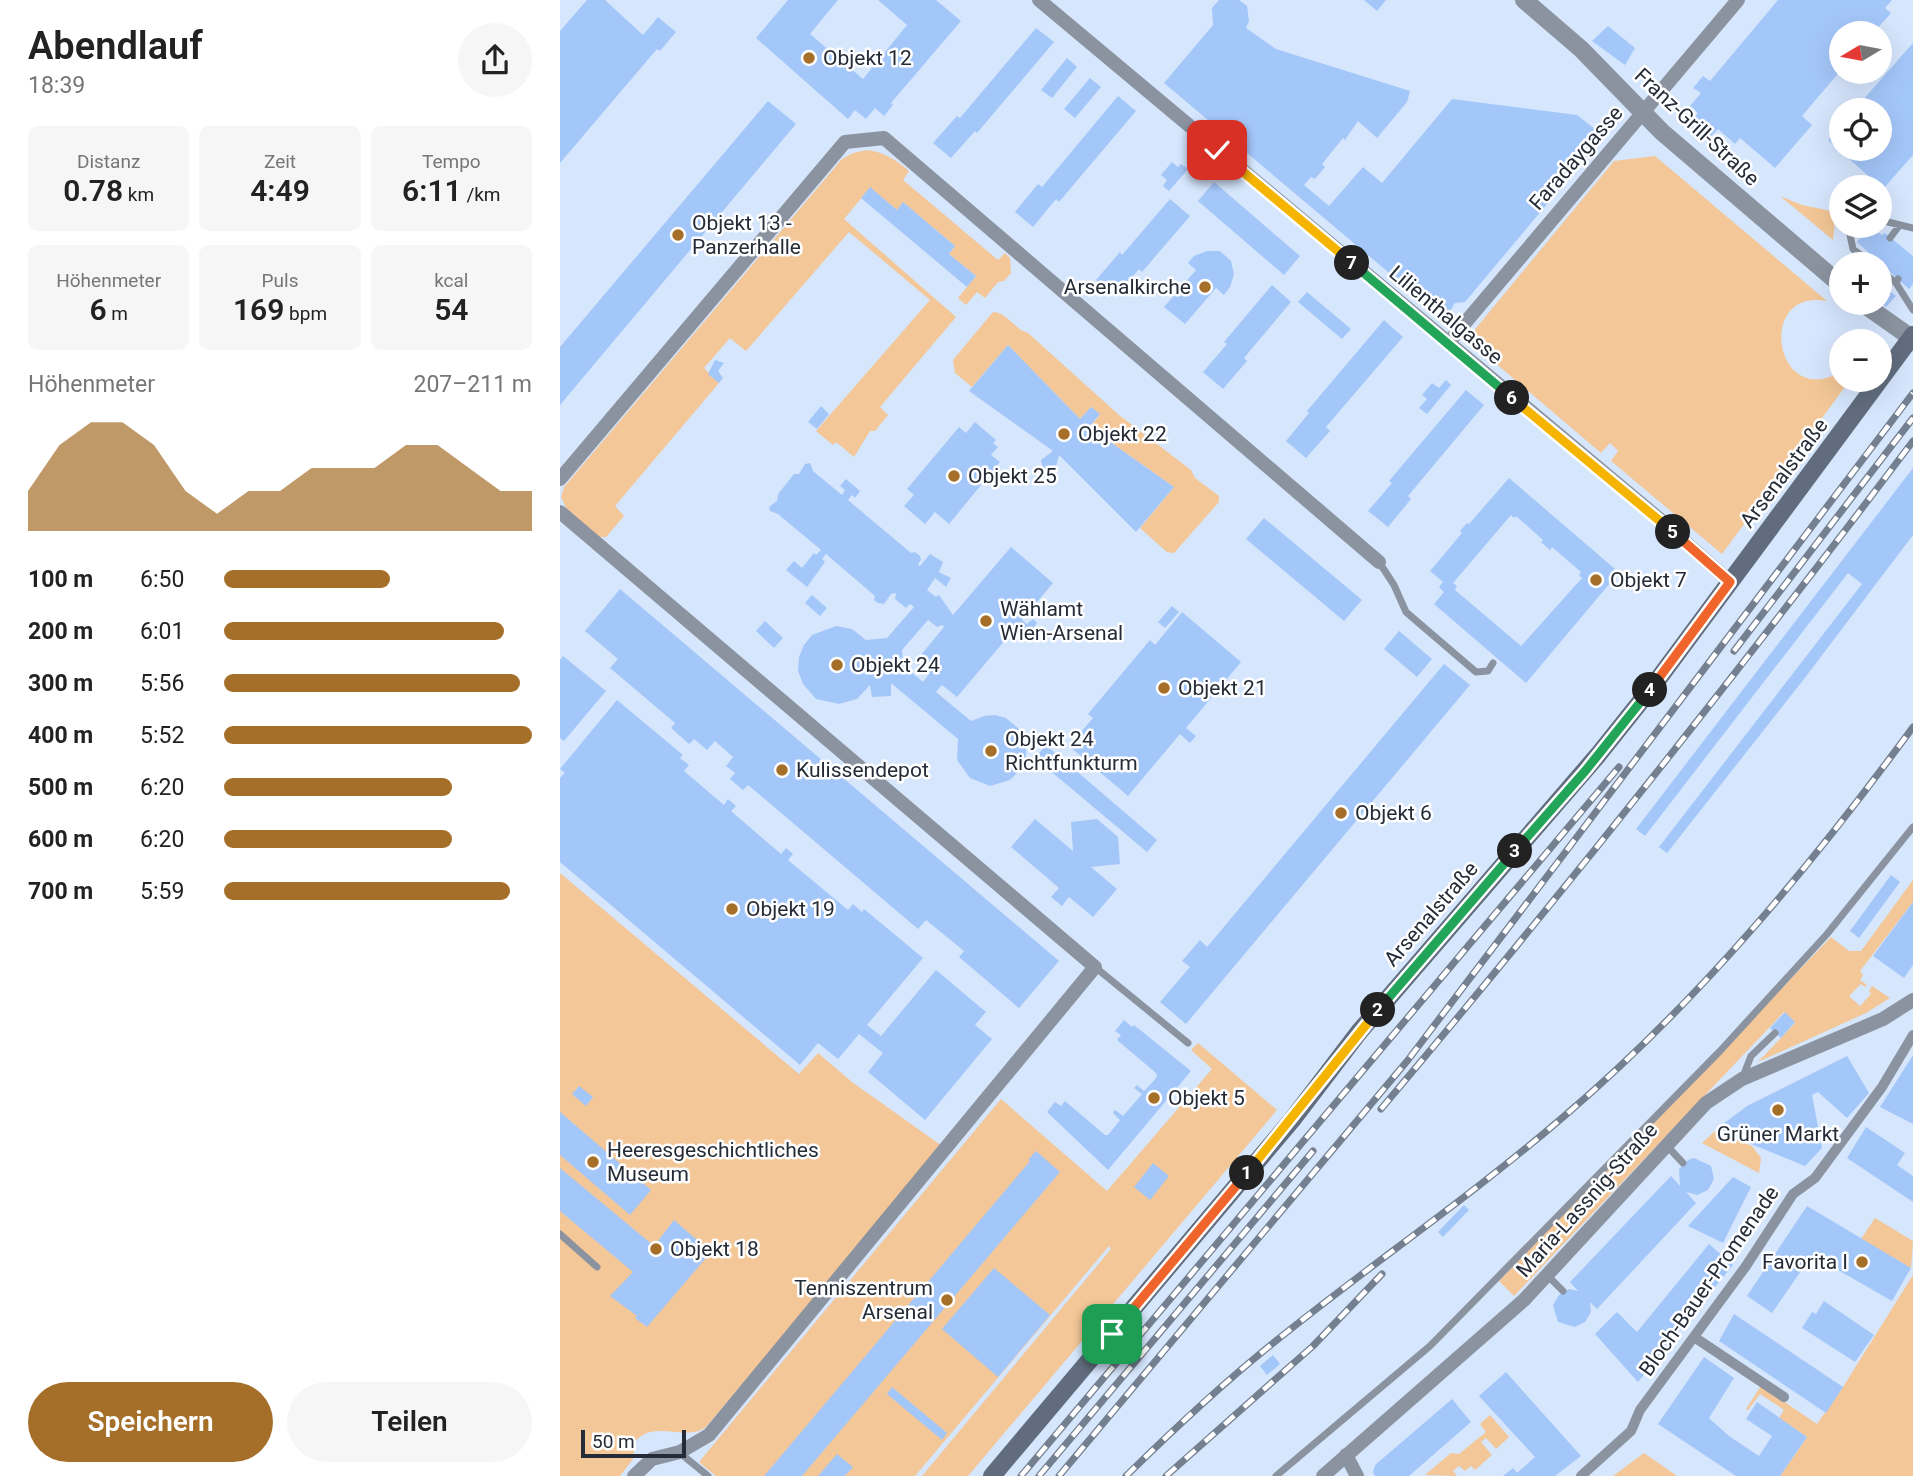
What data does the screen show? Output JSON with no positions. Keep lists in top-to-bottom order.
{
  "streets": {
    "main road": ["Arsenalstraße"],
    "street": [
      "Franz-Grill-Straße",
      "Faradaygasse",
      "Lilienthalgasse",
      "Maria-Lassnig-Straße",
      "Bloch-Bauer-Promenade"
    ]
  },
  "crossings": [
    ["Franz-Grill-Straße", "Faradaygasse"],
    ["Faradaygasse", "Lilienthalgasse"],
    ["Lilienthalgasse", "Arsenalstraße"]
  ],
  "places": [
    "Objekt 12",
    "Objekt 13 - Panzerhalle",
    "Arsenalkirche",
    "Objekt 22",
    "Objekt 25",
    "Objekt 7",
    "Wählamt Wien-Arsenal",
    "Objekt 24",
    "Objekt 21",
    "Objekt 24 Richtfunkturm",
    "Kulissendepot",
    "Objekt 6",
    "Objekt 19",
    "Objekt 5",
    "Grüner Markt",
    "Heeresgeschichtliches Museum",
    "Objekt 18",
    "Favorita I",
    "Tenniszentrum Arsenal"
  ],
  "scale_bar": "50 m",
  "north": "left",
  "page": {
    "heading": ["Abendlauf", "18:39"],
    "map_buttons": ["+", "−"],
    "stats": [
      ["Distanz", "0.78 km"],
      ["Zeit", "4:49"],
      ["Tempo", "6:11 /km"],
      ["Höhenmeter", "6 m"],
      ["Puls", "169 bpm"],
      ["kcal", "54"]
    ],
    "pins": [
      "7",
      "6",
      "5",
      "4",
      "3",
      "2",
      "1"
    ],
    "chart": ["Höhenmeter", "207–211 m"],
    "list": [
      {
        "name": "100 m",
        "note": "6:50"
      },
      {
        "name": "200 m",
        "note": "6:01"
      },
      {
        "name": "300 m",
        "note": "5:56"
      },
      {
        "name": "400 m",
        "note": "5:52"
      },
      {
        "name": "500 m",
        "note": "6:20"
      },
      {
        "name": "600 m",
        "note": "6:20"
      },
      {
        "name": "700 m",
        "note": "5:59"
      }
    ],
    "buttons": ["Speichern", "Teilen"],
    "scale": "50 m"
  }
}
